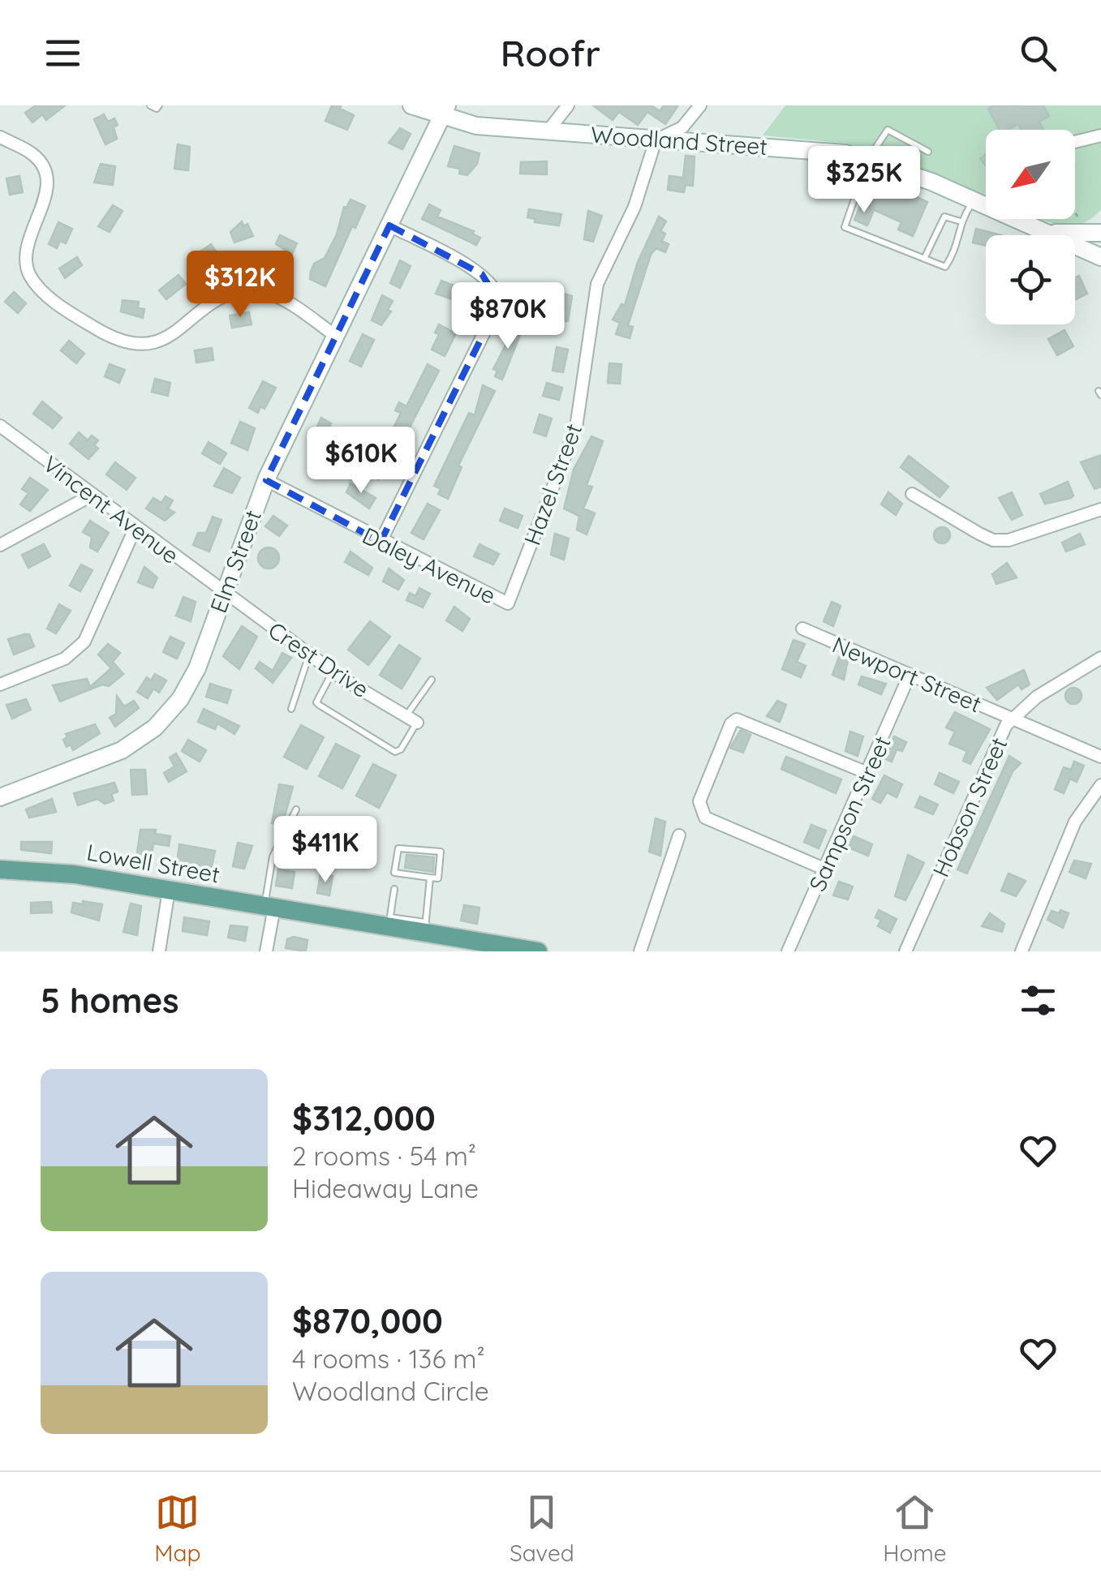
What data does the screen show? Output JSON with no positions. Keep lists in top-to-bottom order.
{
  "streets": {
    "main road": ["Lowell Street"],
    "street": [
      "Woodland Street",
      "Hazel Street",
      "Vincent Avenue",
      "Elm Street",
      "Daley Avenue",
      "Crest Drive",
      "Newport Street",
      "Hobson Street",
      "Sampson Street"
    ]
  },
  "crossings": [
    ["Woodland Street", "Hazel Street"],
    ["Woodland Street", "Elm Street"],
    ["Hazel Street", "Daley Avenue"],
    ["Vincent Avenue", "Elm Street"],
    ["Vincent Avenue", "Crest Drive"],
    ["Elm Street", "Daley Avenue"],
    ["Elm Street", "Crest Drive"],
    ["Newport Street", "Hobson Street"],
    ["Newport Street", "Sampson Street"]
  ],
  "north": "bottom left",
  "page": {
    "header": "Roofr",
    "price": [
      "$325K",
      "$312K",
      "$870K",
      "$610K",
      "$411K"
    ],
    "heading": "5 homes",
    "list": [
      {
        "name": "$312,000",
        "note": "2 rooms · 54 m² · Hideaway Lane"
      },
      {
        "name": "$870,000",
        "note": "4 rooms · 136 m² · Woodland Circle"
      }
    ],
    "tabs": ["Map", "Saved", "Home"]
  }
}
